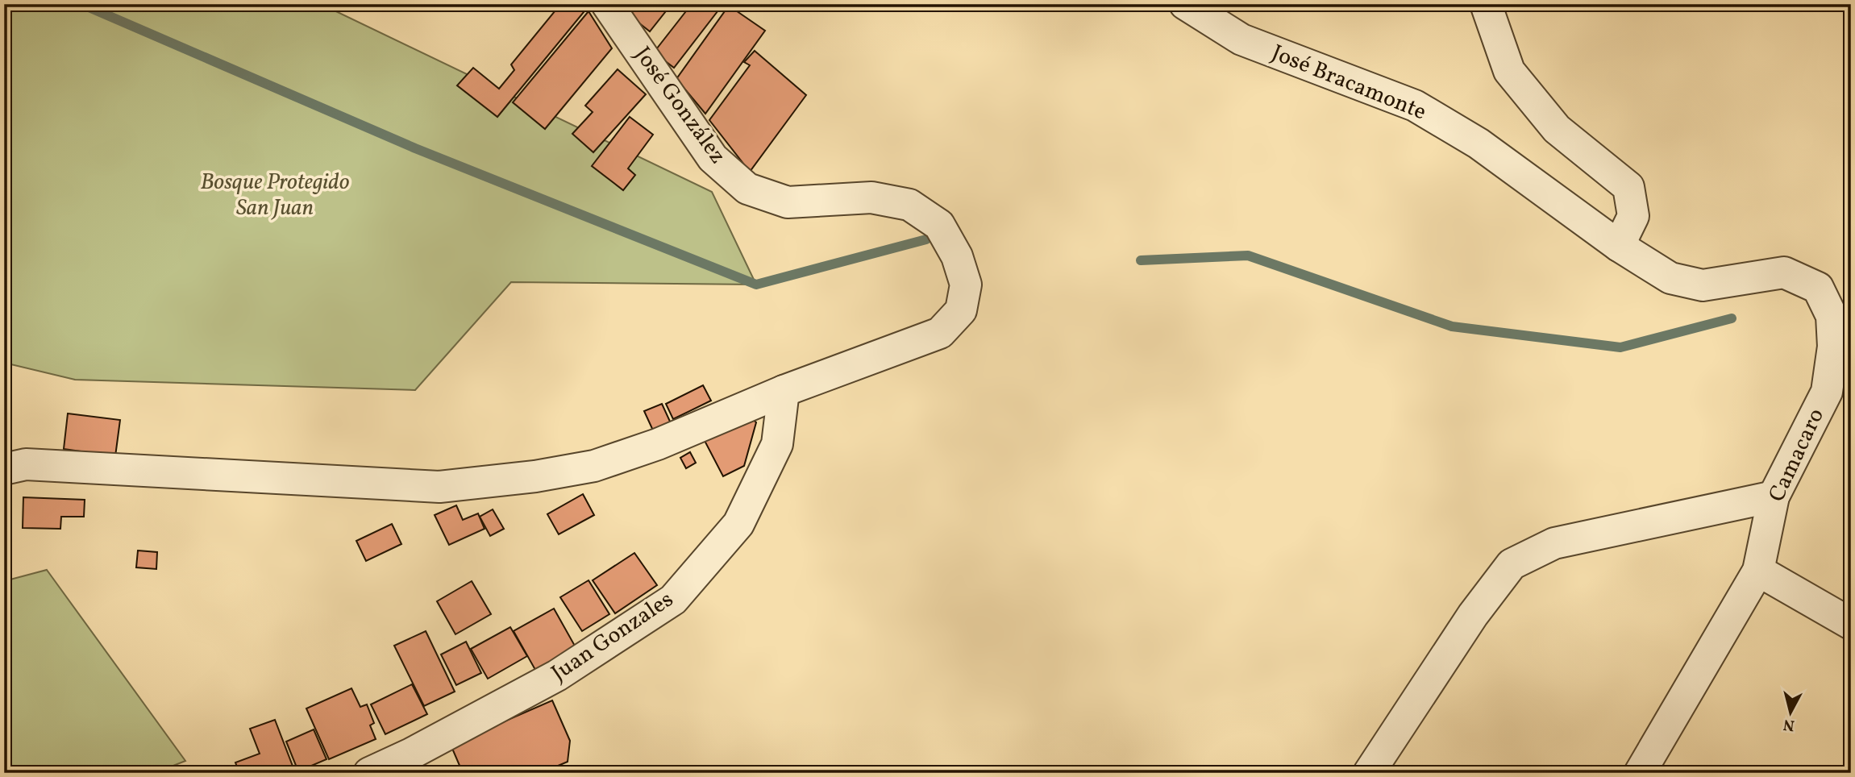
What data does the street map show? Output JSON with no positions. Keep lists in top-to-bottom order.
{
  "streets": {
    "street": [
      "José Bracamonte",
      "José González",
      "Camacaro",
      "Juan Gonzales"
    ]
  },
  "crossings": [
    ["José Bracamonte", "Camacaro"],
    ["José González", "Juan Gonzales"]
  ],
  "parks": ["Bosque Protegido San Juan"],
  "north": "bottom"
}
